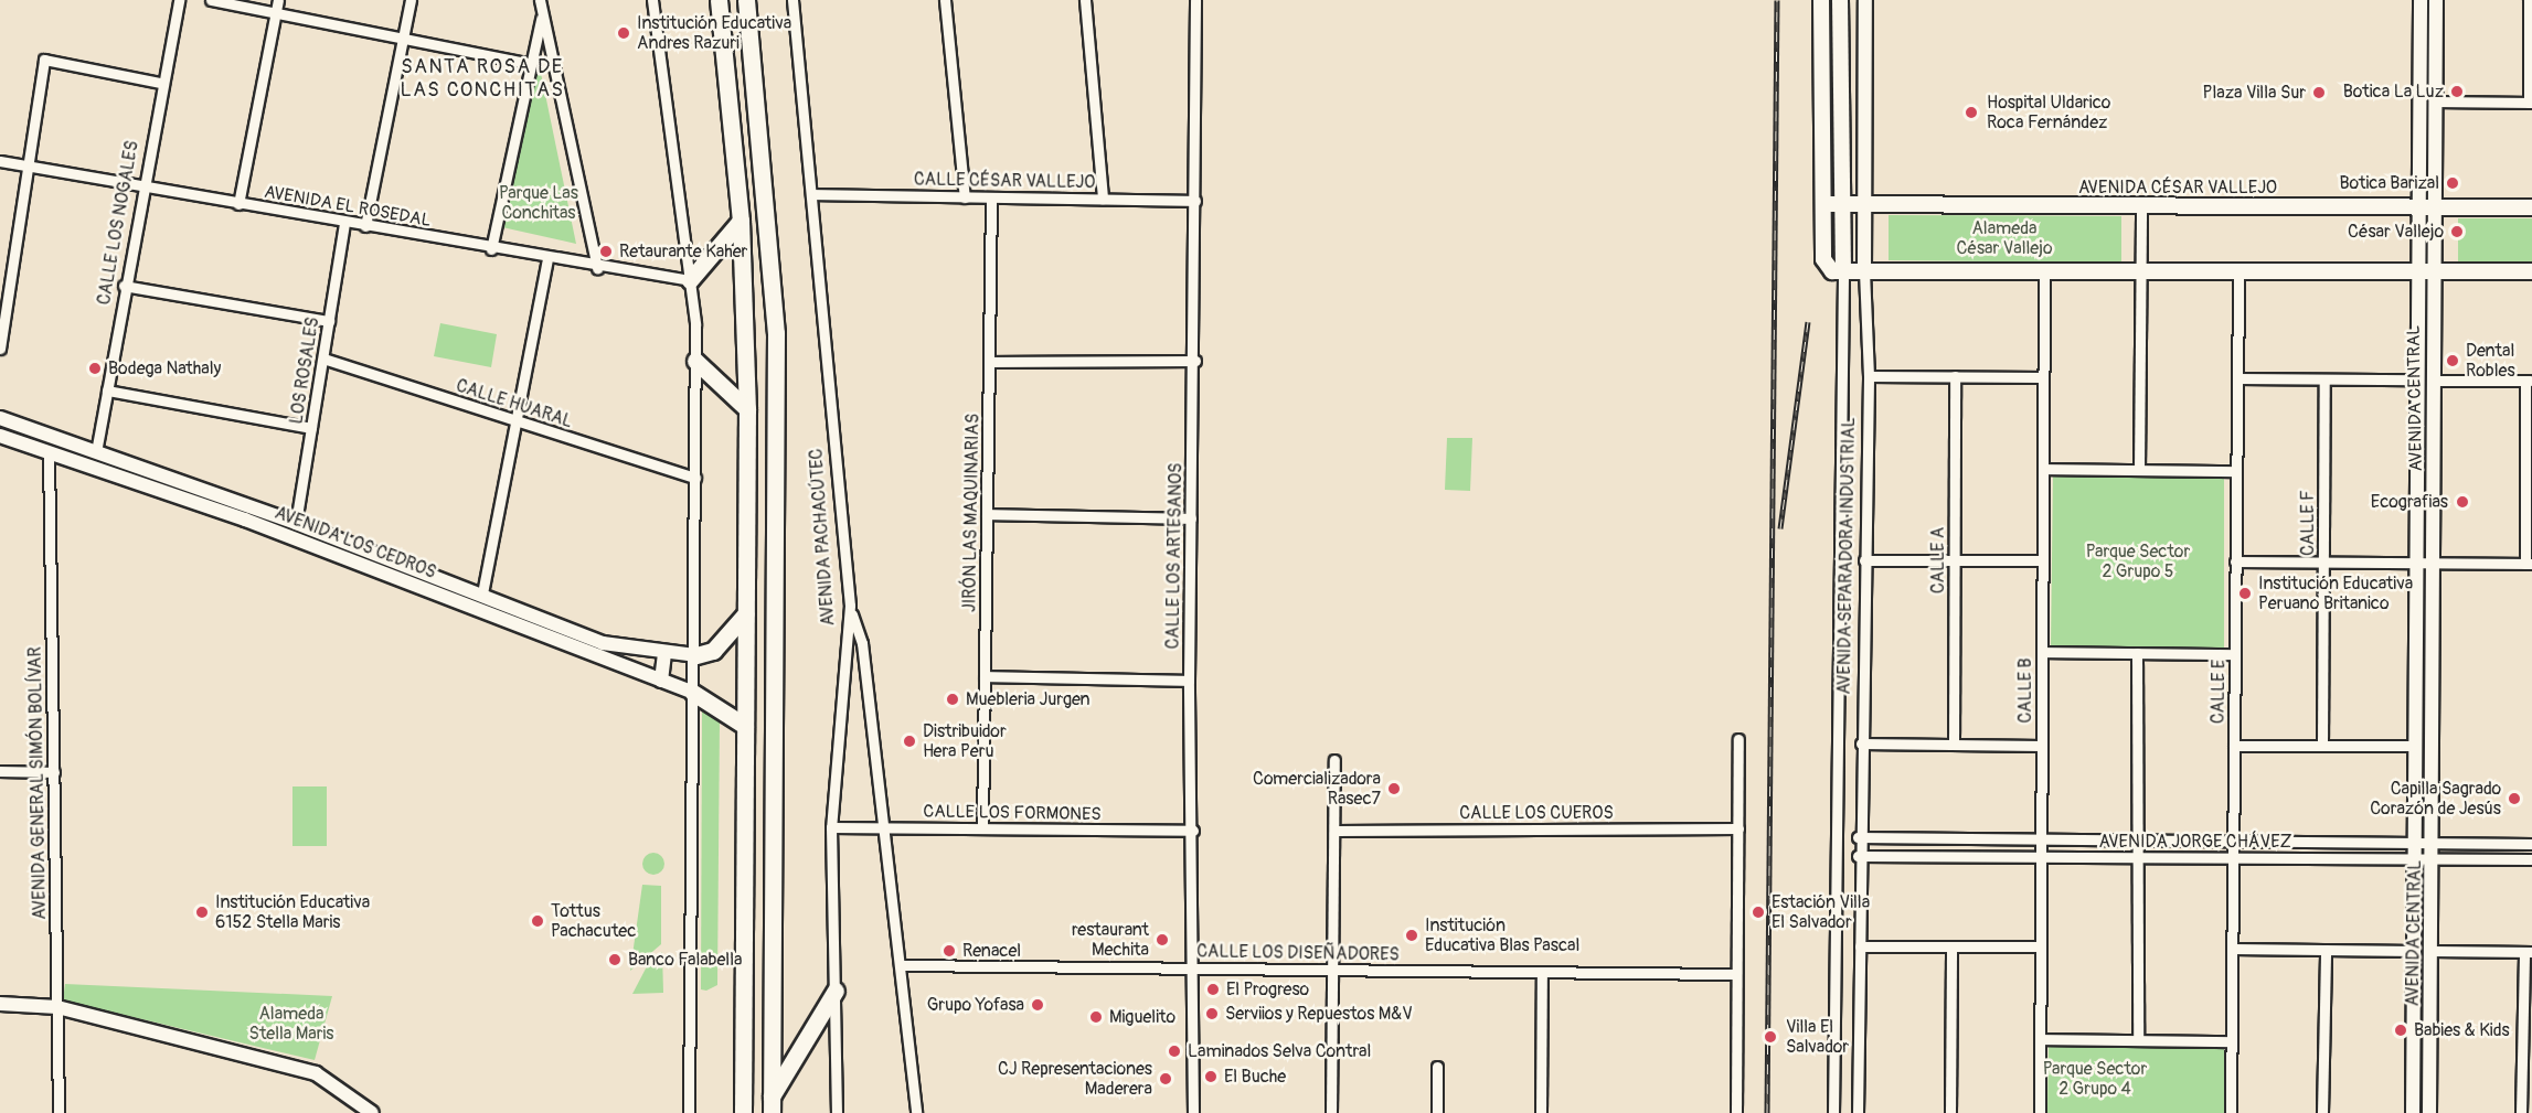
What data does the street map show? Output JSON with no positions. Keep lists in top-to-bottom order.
{
  "streets": {
    "main road": ["AVENIDA CÉSAR VALLEJO", "AVENIDA SEPARADORA INDUSTRIAL"],
    "street": [
      "CALLE CÉSAR VALLEJO",
      "AVENIDA EL ROSEDAL",
      "CALLE LOS NOGALES",
      "LOS ROSALES",
      "AVENIDA CENTRAL",
      "CALLE HUARAL",
      "JIRÓN LAS MAQUINARIAS",
      "CALLE F",
      "AVENIDA PACHACÚTEC",
      "AVENIDA LOS CEDROS",
      "CALLE LOS ARTESANOS",
      "CALLE A",
      "CALLE B",
      "CALLE E",
      "AVENIDA GENERAL SIMÓN BOLÍVAR",
      "CALLE LOS FORMONES",
      "CALLE LOS CUEROS",
      "AVENIDA JORGE CHÁVEZ",
      "CALLE LOS DISEÑADORES"
    ]
  },
  "crossings": [
    ["CALLE CÉSAR VALLEJO", "JIRÓN LAS MAQUINARIAS"],
    ["CALLE CÉSAR VALLEJO", "AVENIDA PACHACÚTEC"],
    ["CALLE CÉSAR VALLEJO", "CALLE LOS ARTESANOS"],
    ["AVENIDA CÉSAR VALLEJO", "AVENIDA CENTRAL"],
    ["AVENIDA CÉSAR VALLEJO", "AVENIDA SEPARADORA INDUSTRIAL"],
    ["AVENIDA EL ROSEDAL", "CALLE LOS NOGALES"],
    ["AVENIDA EL ROSEDAL", "LOS ROSALES"],
    ["CALLE LOS NOGALES", "AVENIDA LOS CEDROS"],
    ["LOS ROSALES", "CALLE HUARAL"],
    ["LOS ROSALES", "AVENIDA LOS CEDROS"],
    ["AVENIDA CENTRAL", "AVENIDA JORGE CHÁVEZ"],
    ["JIRÓN LAS MAQUINARIAS", "CALLE LOS FORMONES"],
    ["AVENIDA PACHACÚTEC", "CALLE LOS FORMONES"],
    ["AVENIDA LOS CEDROS", "AVENIDA GENERAL SIMÓN BOLÍVAR"],
    ["CALLE LOS ARTESANOS", "CALLE LOS FORMONES"],
    ["CALLE LOS ARTESANOS", "CALLE LOS DISEÑADORES"],
    ["AVENIDA SEPARADORA INDUSTRIAL", "AVENIDA JORGE CHÁVEZ"],
    ["CALLE B", "AVENIDA JORGE CHÁVEZ"],
    ["CALLE E", "AVENIDA JORGE CHÁVEZ"]
  ],
  "districts": ["SANTA ROSA DE LAS CONCHITAS"],
  "parks": [
    "Parque Las Conchitas",
    "Alameda César Vallejo",
    "Parque Sector 2 Grupo 5",
    "Alameda Stella Maris",
    "Parque Sector 2 Grupo 4"
  ],
  "places": [
    "Institución Educativa Andres Razuri",
    "Botica La Luz",
    "Plaza Villa Sur",
    "Hospital Uldarico Roca Fernández",
    "Botica Barizal",
    "César Vallejo",
    "Retaurante Kaher",
    "Dental Robles",
    "Bodega Nathaly",
    "Ecografias",
    "Institución Educativa Peruano Britanico",
    "Muebleria Jurgen",
    "Distribuidor Hera Peru",
    "Comercializadora Rasec7",
    "Capilla Sagrado Corazón de Jesús",
    "Institución Educativa 6152 Stella Maris",
    "Estación Villa El Salvador",
    "Tottus Pachacutec",
    "Institución Educativa Blas Pascal",
    "restaurant Mechita",
    "Renacel",
    "Banco Falabella",
    "El Progreso",
    "Grupo Yofasa",
    "Serviios y Repuestos M&V",
    "Miguelito",
    "Babies & Kids",
    "Villa El Salvador",
    "Laminados Selva Contral",
    "El Buche",
    "CJ Representaciones Maderera"
  ]
}
